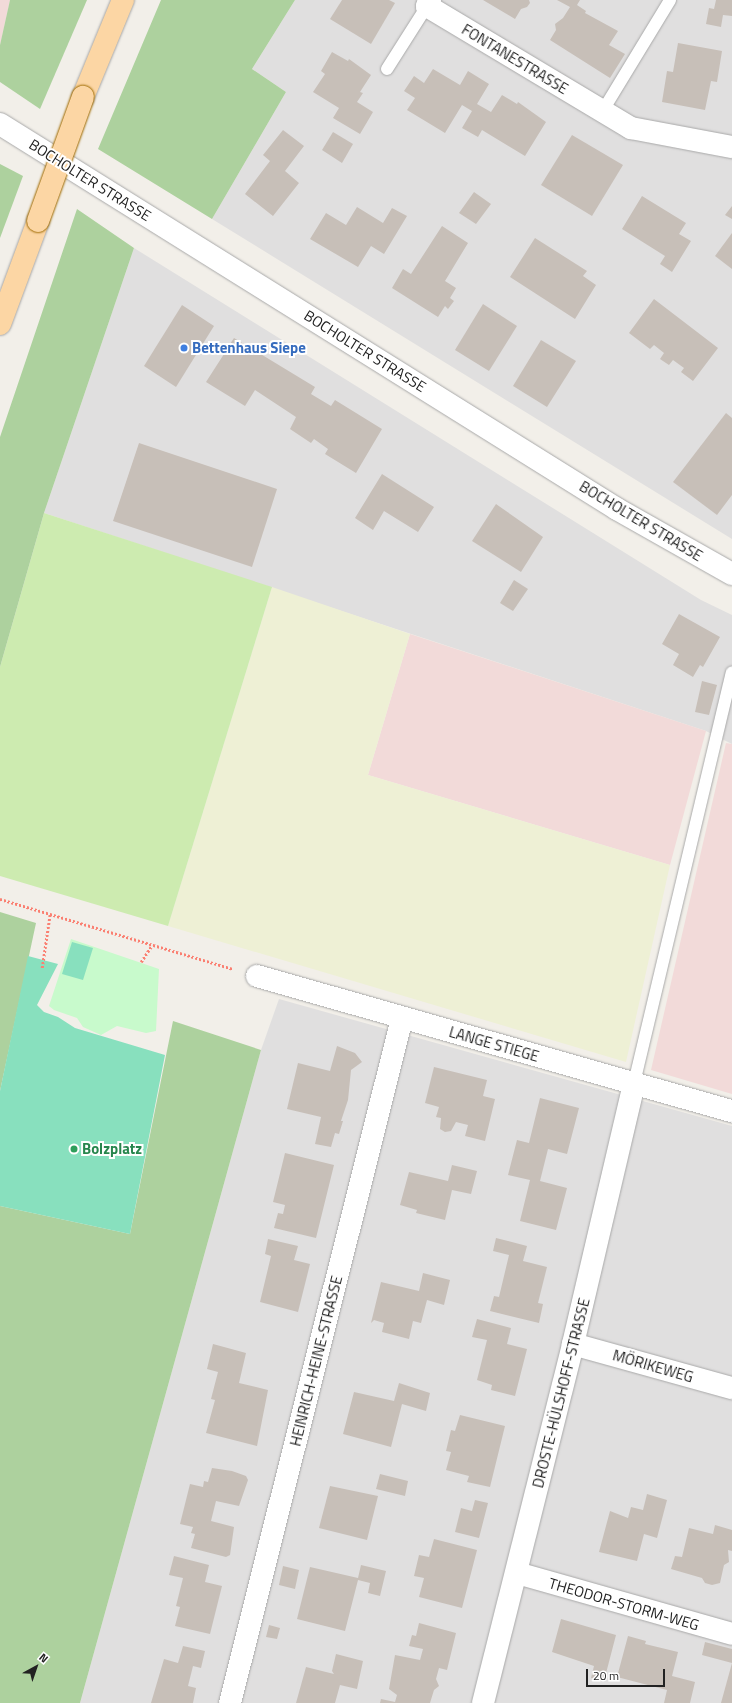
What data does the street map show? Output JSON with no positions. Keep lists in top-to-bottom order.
{
  "streets": {
    "street": [
      "FONTANESTRASSE",
      "BOCHOLTER STRASSE",
      "LANGE STIEGE",
      "HEINRICH-HEINE-STRASSE",
      "MÖRIKEWEG",
      "DROSTE-HÜLSHOFF-STRASSE",
      "THEODOR-STORM-WEG"
    ]
  },
  "crossings": [
    ["LANGE STIEGE", "HEINRICH-HEINE-STRASSE"],
    ["LANGE STIEGE", "DROSTE-HÜLSHOFF-STRASSE"],
    ["MÖRIKEWEG", "DROSTE-HÜLSHOFF-STRASSE"],
    ["DROSTE-HÜLSHOFF-STRASSE", "THEODOR-STORM-WEG"]
  ],
  "places": ["Bettenhaus Siepe", "Bolzplatz"],
  "scale_bar": "20 m",
  "north": "top right"
}
